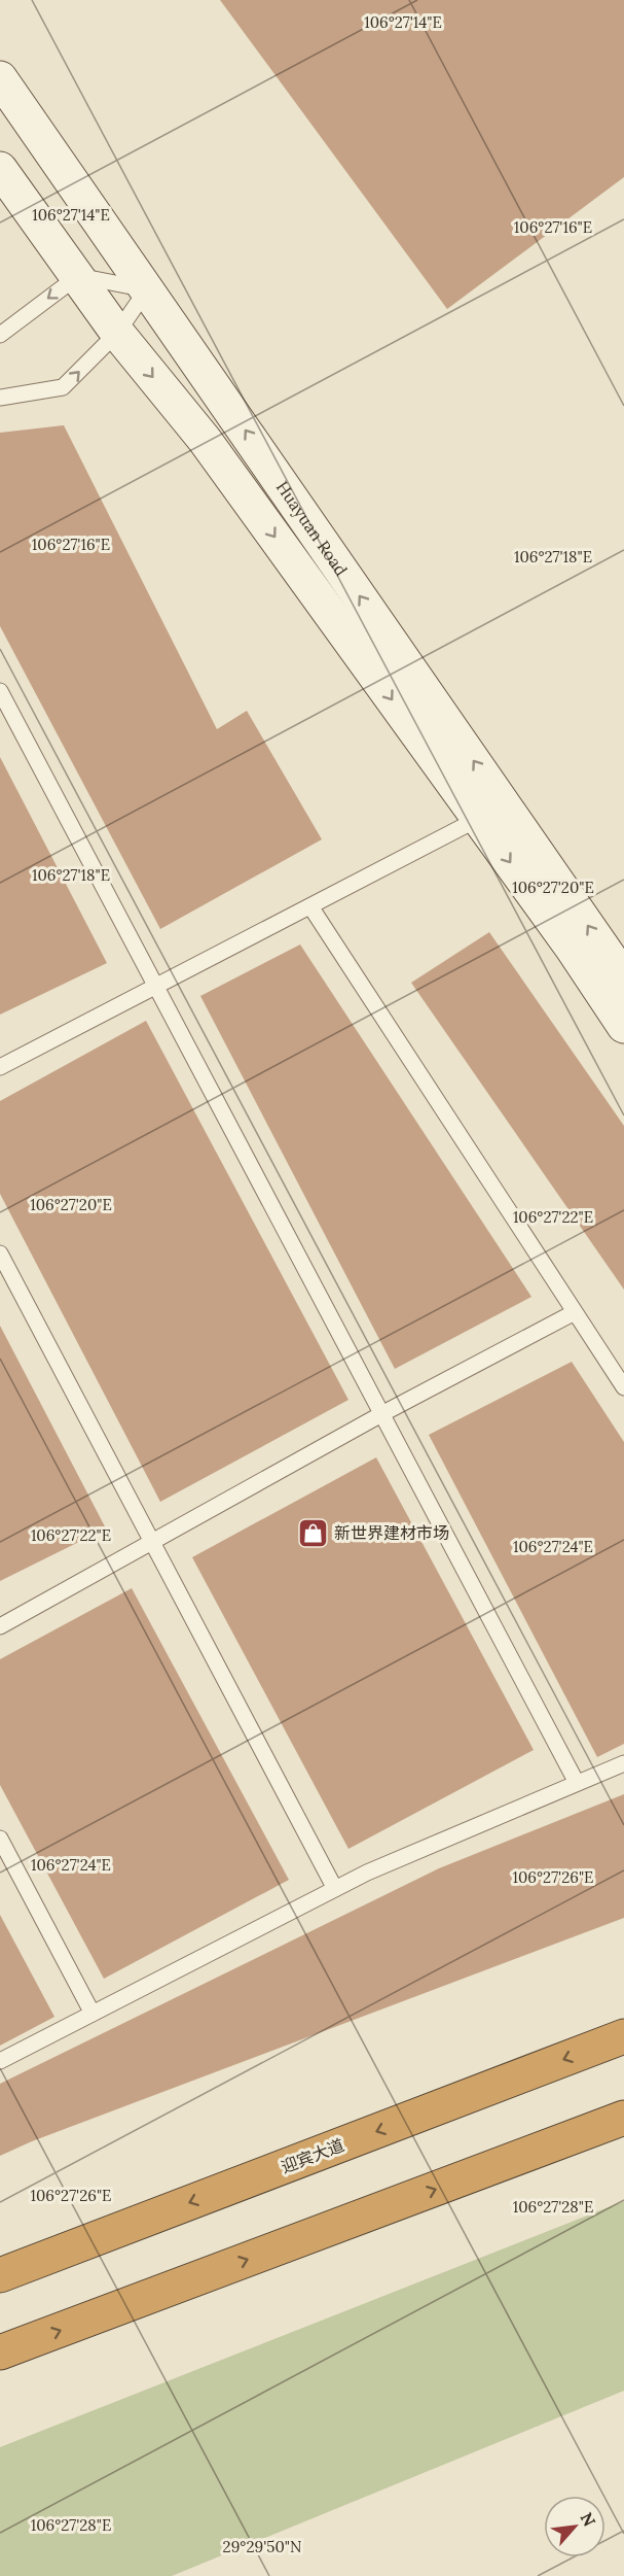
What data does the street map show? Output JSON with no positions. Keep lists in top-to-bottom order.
{
  "streets": {
    "highway": ["迎宾大道"],
    "main road": ["Huayuan Road"]
  },
  "places": {
    "shop": ["新世界建材市场"]
  },
  "north": "top right",
  "coordinates": [
    "106°27'14\"E",
    "106°27'16\"E",
    "106°27'18\"E",
    "106°27'20\"E",
    "106°27'22\"E",
    "106°27'24\"E",
    "106°27'26\"E",
    "106°27'28\"E",
    "29°29'50\"N"
  ]
}
